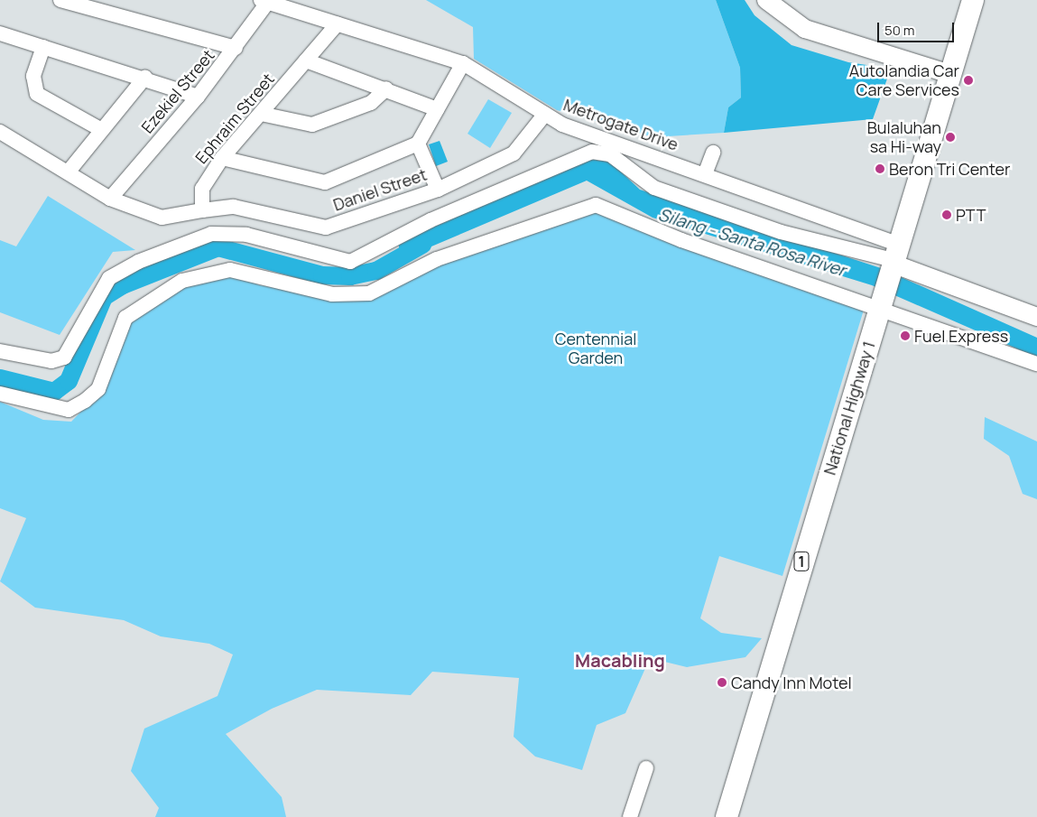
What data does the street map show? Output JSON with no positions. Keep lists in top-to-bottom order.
{
  "streets": {
    "highway": ["National Highway 1", "1"],
    "street": [
      "Ezekiel Street",
      "Ephraim Street",
      "Metrogate Drive",
      "Daniel Street"
    ]
  },
  "crossings": [
    ["Ezekiel Street", "Metrogate Drive"],
    ["Ephraim Street", "Metrogate Drive"],
    ["Ephraim Street", "Daniel Street"],
    ["Metrogate Drive", "Daniel Street"],
    ["Metrogate Drive", "National Highway 1"]
  ],
  "districts": ["Macabling"],
  "water": ["Silang - Santa Rosa River"],
  "parks": ["Centennial Garden"],
  "places": [
    "Autolandia Car Care Services",
    "Bulaluhan sa Hi-way",
    "Beron Tri Center",
    "PTT",
    "Fuel Express",
    "Candy Inn Motel"
  ],
  "scale_bar": "50 m"
}
